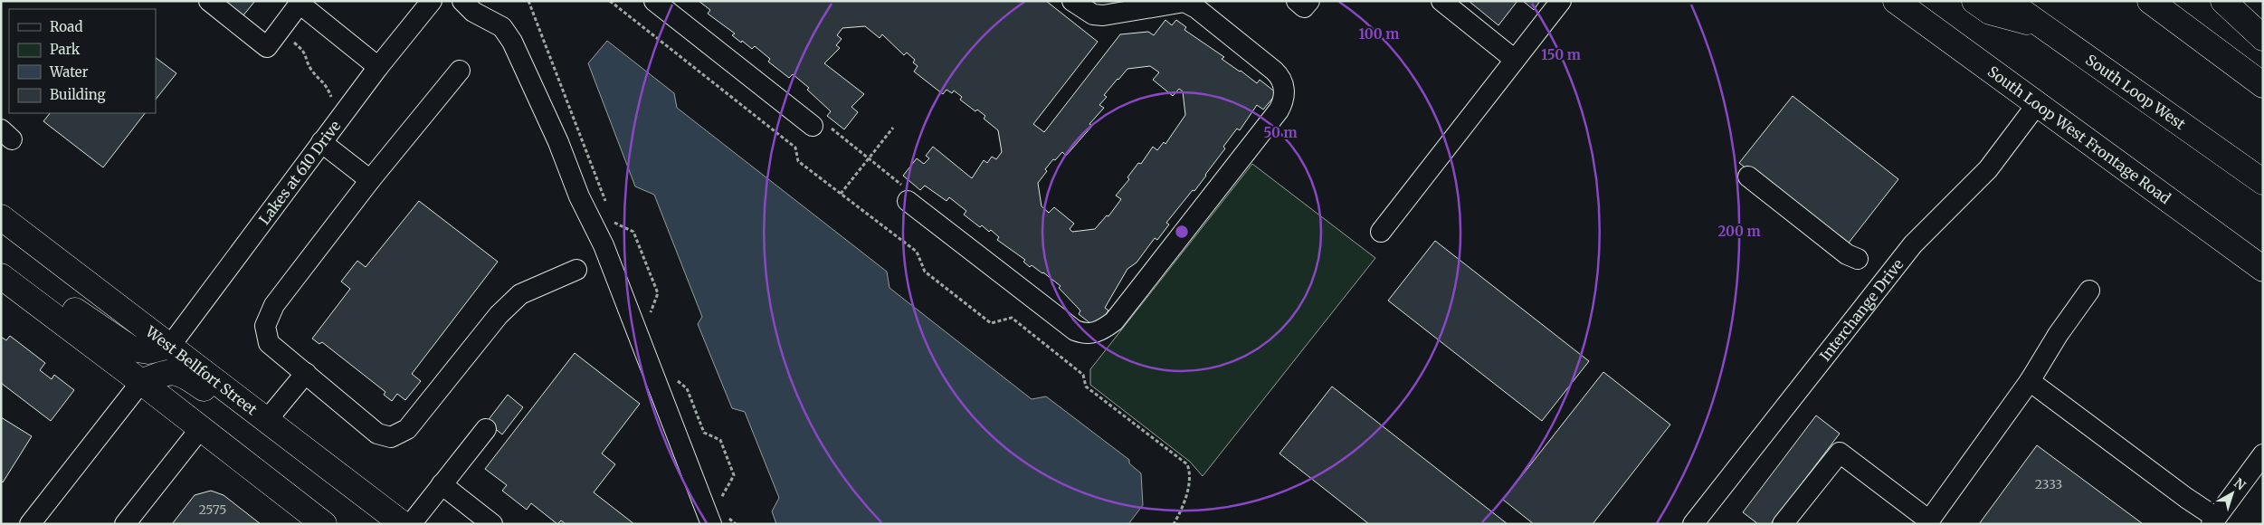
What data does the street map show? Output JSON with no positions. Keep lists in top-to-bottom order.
{
  "streets": {
    "main road": ["South Loop West", "South Loop West Frontage Road", "West Bellfort Street"],
    "street": ["Lakes at 610 Drive", "Interchange Drive"]
  },
  "crossings": [
    ["South Loop West Frontage Road", "Interchange Drive"],
    ["Lakes at 610 Drive", "West Bellfort Street"]
  ],
  "house_numbers": ["2333", "2575"],
  "legend": [
    "Road",
    "Park",
    "Water",
    "Building"
  ],
  "north": "top right",
  "rings": [
    "100 m",
    "150 m",
    "50 m",
    "200 m"
  ]
}
